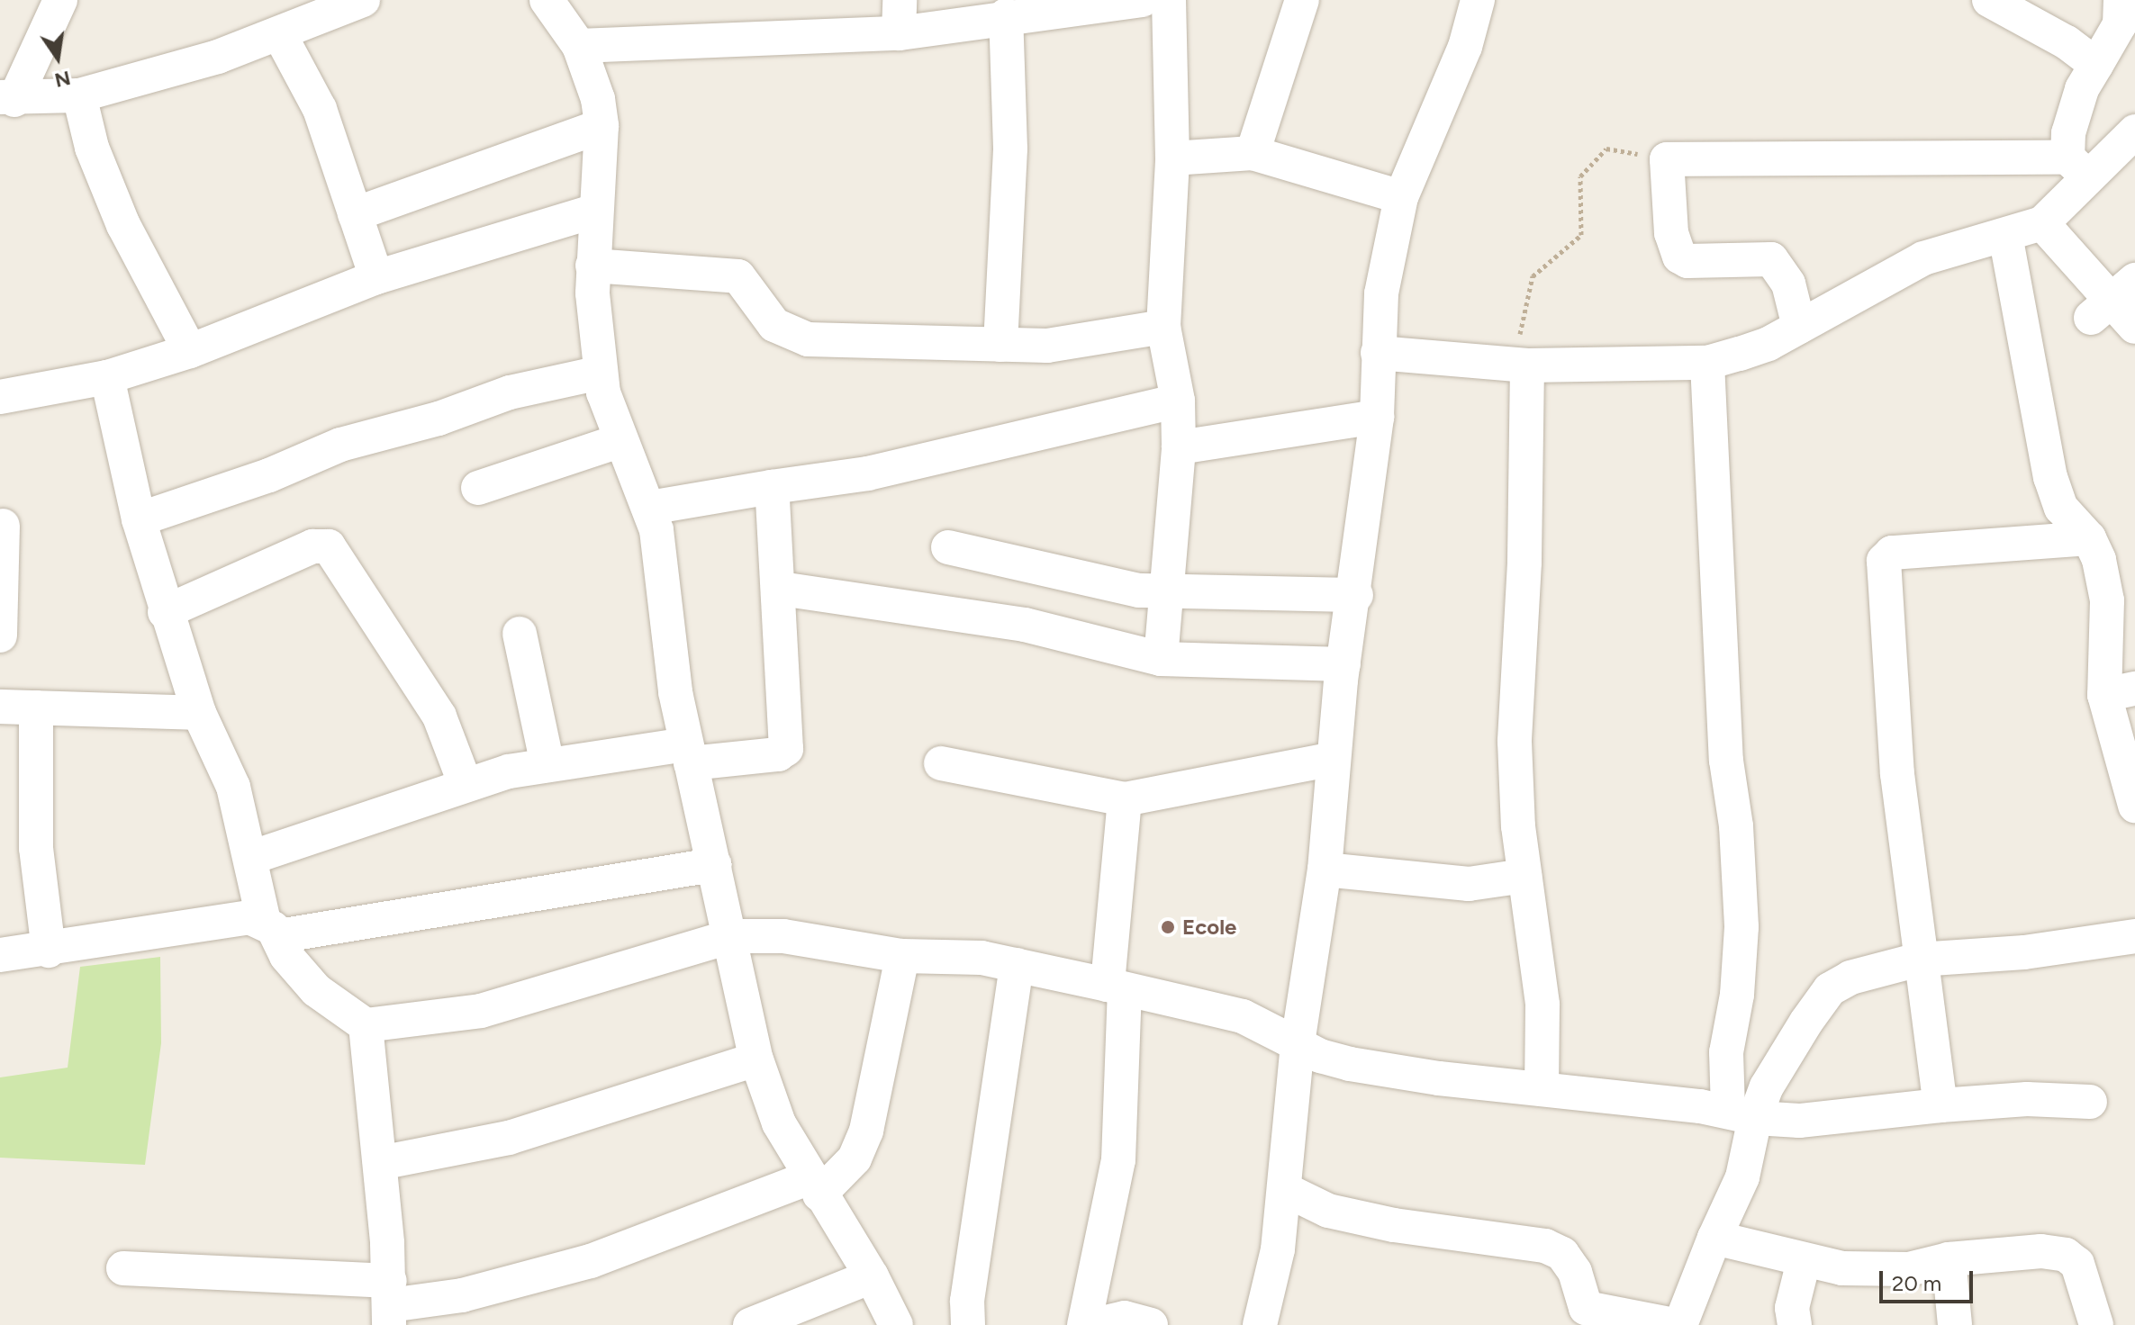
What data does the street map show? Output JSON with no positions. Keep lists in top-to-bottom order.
{
  "places": ["Ecole"],
  "scale_bar": "20 m",
  "north": "bottom"
}
